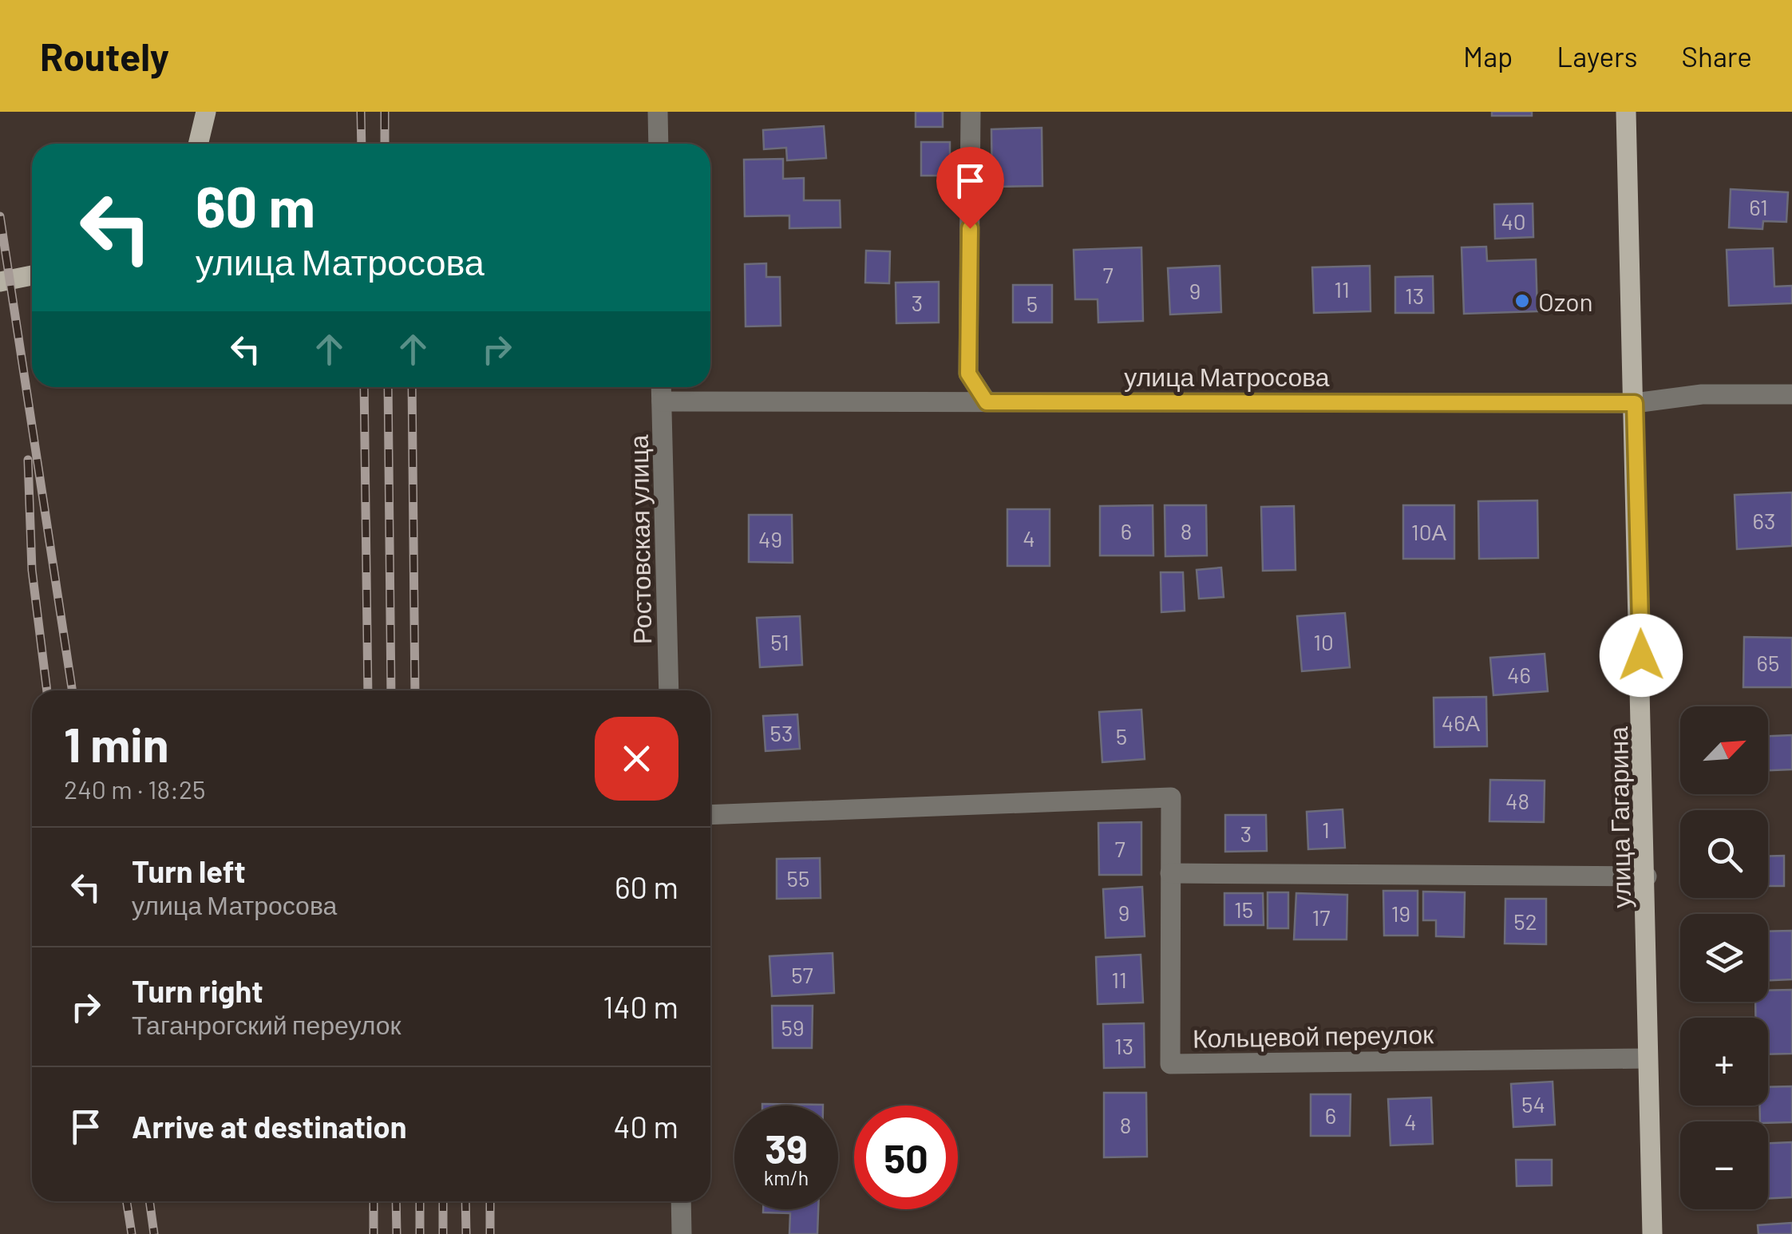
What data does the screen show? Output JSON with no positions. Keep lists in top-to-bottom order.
{
  "streets": {
    "main road": ["улица Гагарина"],
    "street": ["улица Матросова", "Ростовская улица", "Кольцевой переулок"]
  },
  "crossings": [
    ["улица Матросова", "Ростовская улица"],
    ["улица Матросова", "улица Гагарина"],
    ["улица Гагарина", "Кольцевой переулок"]
  ],
  "places": ["Ozon"],
  "house_numbers": [
    "61",
    "40",
    "7",
    "11",
    "9",
    "13",
    "3",
    "5",
    "63",
    "6",
    "8",
    "10А",
    "4",
    "49",
    "51",
    "10",
    "65",
    "46",
    "46А",
    "53",
    "5",
    "48",
    "1",
    "3",
    "7",
    "55",
    "15",
    "9",
    "19",
    "17",
    "52",
    "57",
    "11",
    "59",
    "13",
    "54",
    "6",
    "4",
    "8"
  ],
  "north": "top right",
  "page": {
    "header": "Routely",
    "nav": ["Map", "Layers", "Share"],
    "turn": ["60 m", "улица Матросова"],
    "heading": ["1 min", "240 m · 18:25"],
    "map_buttons": ["+", "−"],
    "list": [
      {
        "name": "Turn left",
        "note": "улица Матросова",
        "value": "60 m"
      },
      {
        "name": "Turn right",
        "note": "Таганрогский переулок",
        "value": "140 m"
      },
      {
        "name": "Arrive at destination",
        "value": "40 m"
      }
    ],
    "speed": "39 km/h",
    "limit": "50"
  }
}
